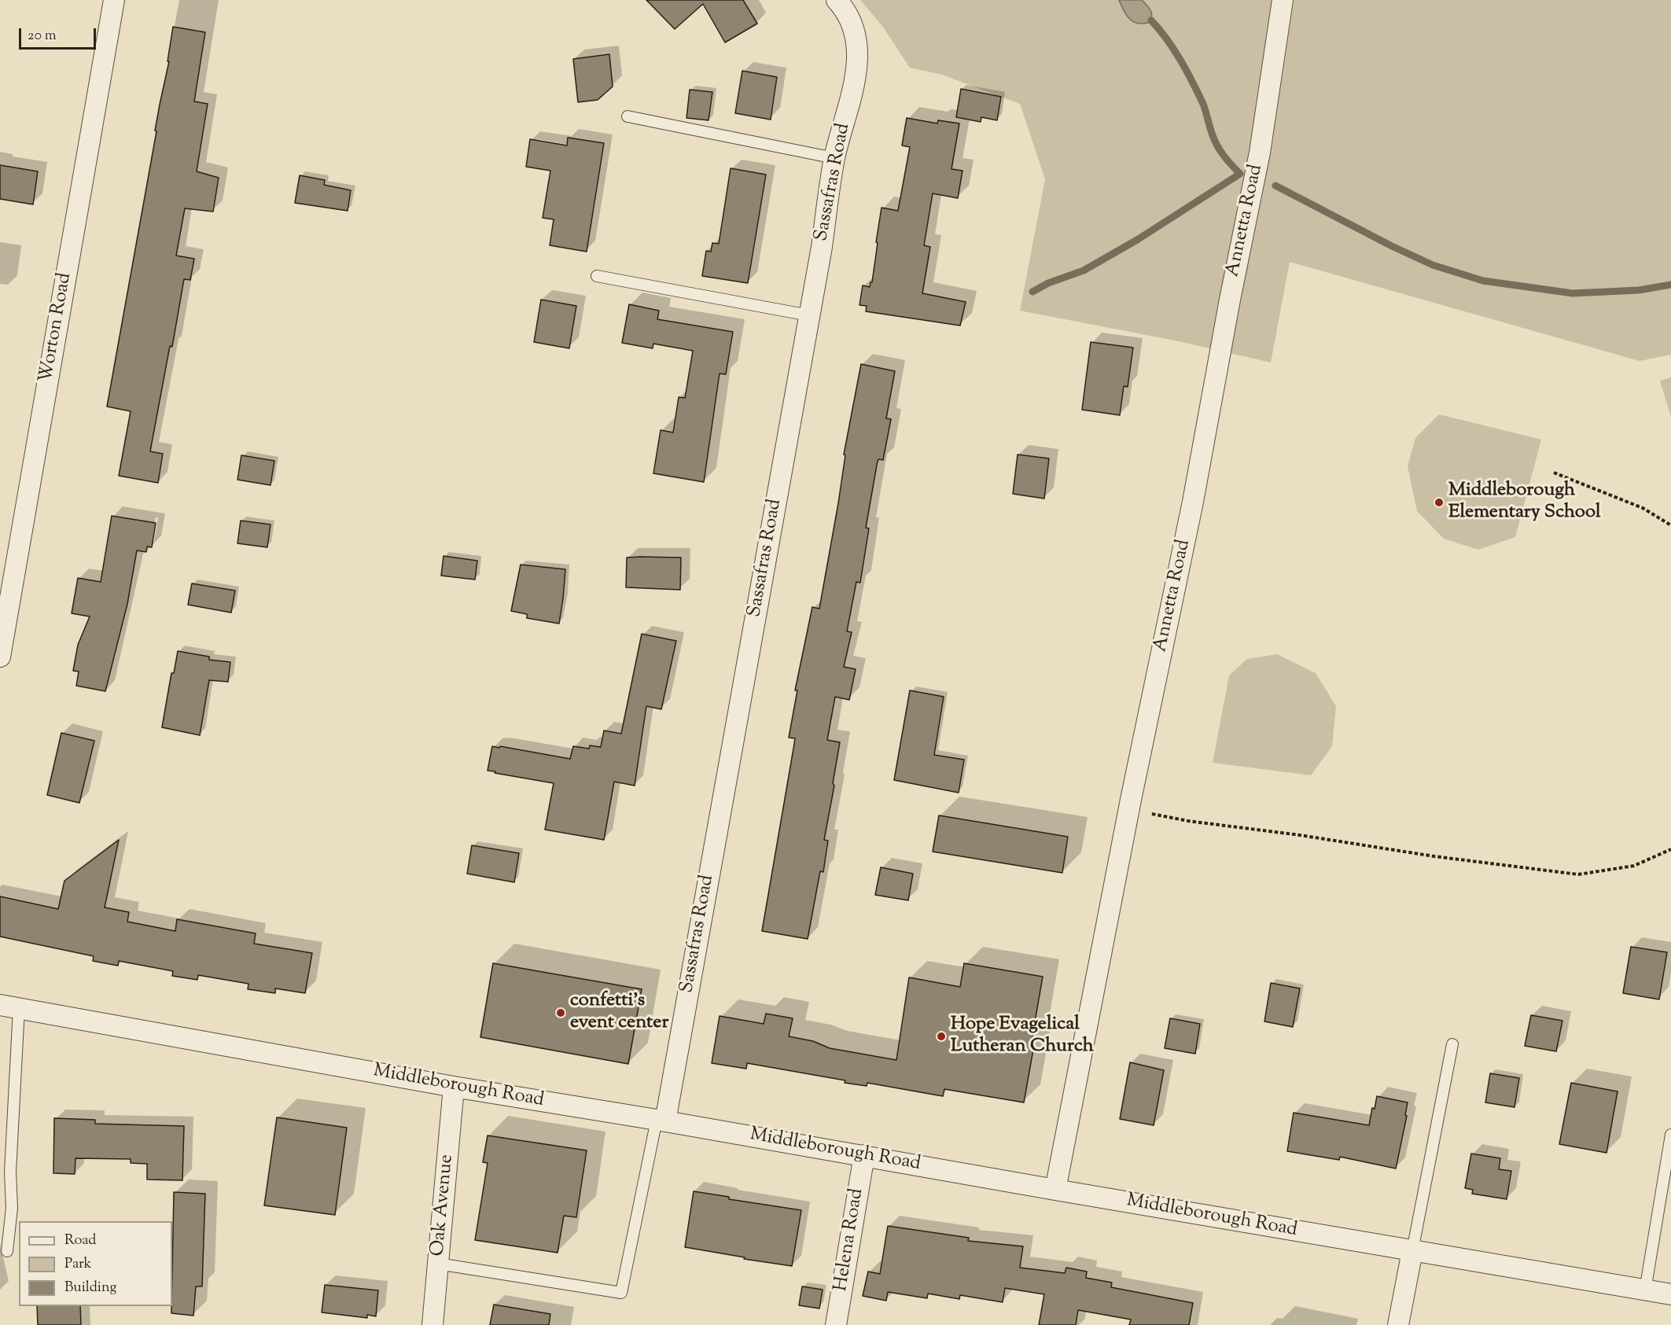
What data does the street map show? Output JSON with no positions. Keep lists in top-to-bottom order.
{
  "streets": {
    "street": [
      "Sassafras Road",
      "Annetta Road",
      "Worton Road",
      "Middleborough Road",
      "Oak Avenue",
      "Helena Road"
    ]
  },
  "crossings": [
    ["Sassafras Road", "Middleborough Road"],
    ["Annetta Road", "Middleborough Road"],
    ["Middleborough Road", "Oak Avenue"],
    ["Middleborough Road", "Helena Road"]
  ],
  "places": ["Middleborough Elementary School", "confetti's event center", "Hope Evagelical Lutheran Church"],
  "legend": ["Road", "Park", "Building"],
  "scale_bar": "20 m"
}
